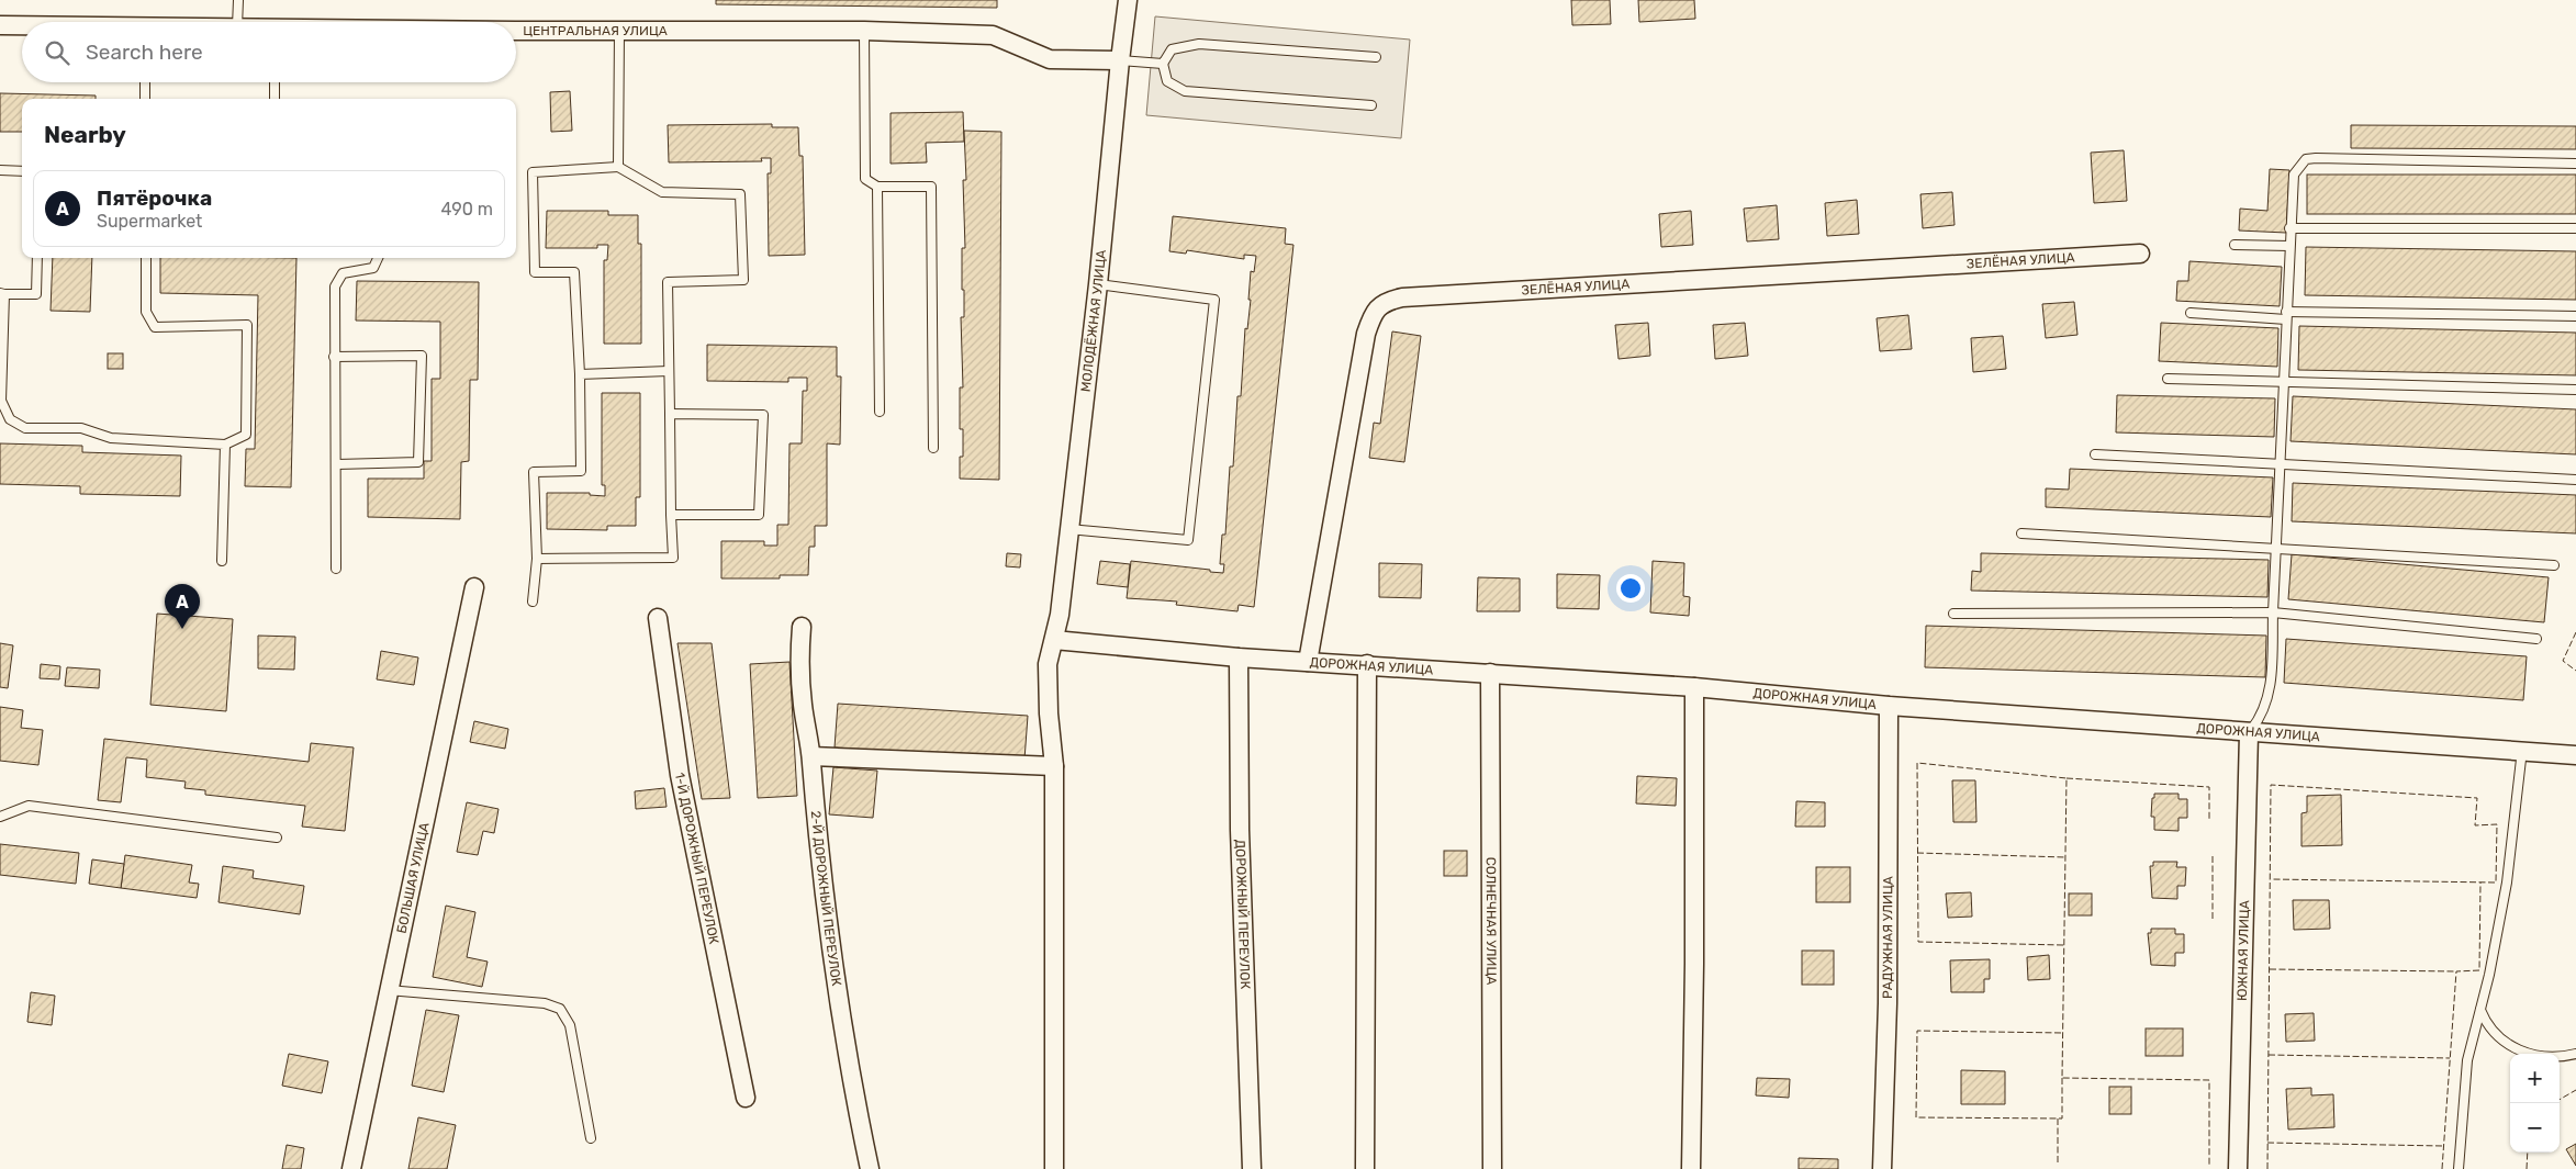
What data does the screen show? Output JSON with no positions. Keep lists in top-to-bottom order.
{
  "streets": {
    "street": [
      "ЦЕНТРАЛЬНАЯ УЛИЦА",
      "ЗЕЛЁНАЯ УЛИЦА",
      "МОЛОДЁЖНАЯ УЛИЦА",
      "ДОРОЖНАЯ УЛИЦА",
      "1-Й ДОРОЖНЫЙ ПЕРЕУЛОК",
      "БОЛЬШАЯ УЛИЦА",
      "2-Й ДОРОЖНЫЙ ПЕРЕУЛОК",
      "ДОРОЖНЫЙ ПЕРЕУЛОК",
      "СОЛНЕЧНАЯ УЛИЦА",
      "РАДУЖНАЯ УЛИЦА",
      "ЮЖНАЯ УЛИЦА"
    ]
  },
  "crossings": [
    ["ЦЕНТРАЛЬНАЯ УЛИЦА", "МОЛОДЁЖНАЯ УЛИЦА"],
    ["ЗЕЛЁНАЯ УЛИЦА", "ДОРОЖНАЯ УЛИЦА"],
    ["МОЛОДЁЖНАЯ УЛИЦА", "ДОРОЖНАЯ УЛИЦА"],
    ["ДОРОЖНАЯ УЛИЦА", "ДОРОЖНЫЙ ПЕРЕУЛОК"],
    ["ДОРОЖНАЯ УЛИЦА", "СОЛНЕЧНАЯ УЛИЦА"],
    ["ДОРОЖНАЯ УЛИЦА", "РАДУЖНАЯ УЛИЦА"],
    ["ДОРОЖНАЯ УЛИЦА", "ЮЖНАЯ УЛИЦА"]
  ],
  "page": {
    "search": "Search here",
    "heading": "Nearby",
    "list": [
      {
        "mark": "A",
        "name": "Пятёрочка",
        "note": "Supermarket",
        "value": "490 m"
      }
    ],
    "pins": "A",
    "map_buttons": ["+", "−"]
  }
}
